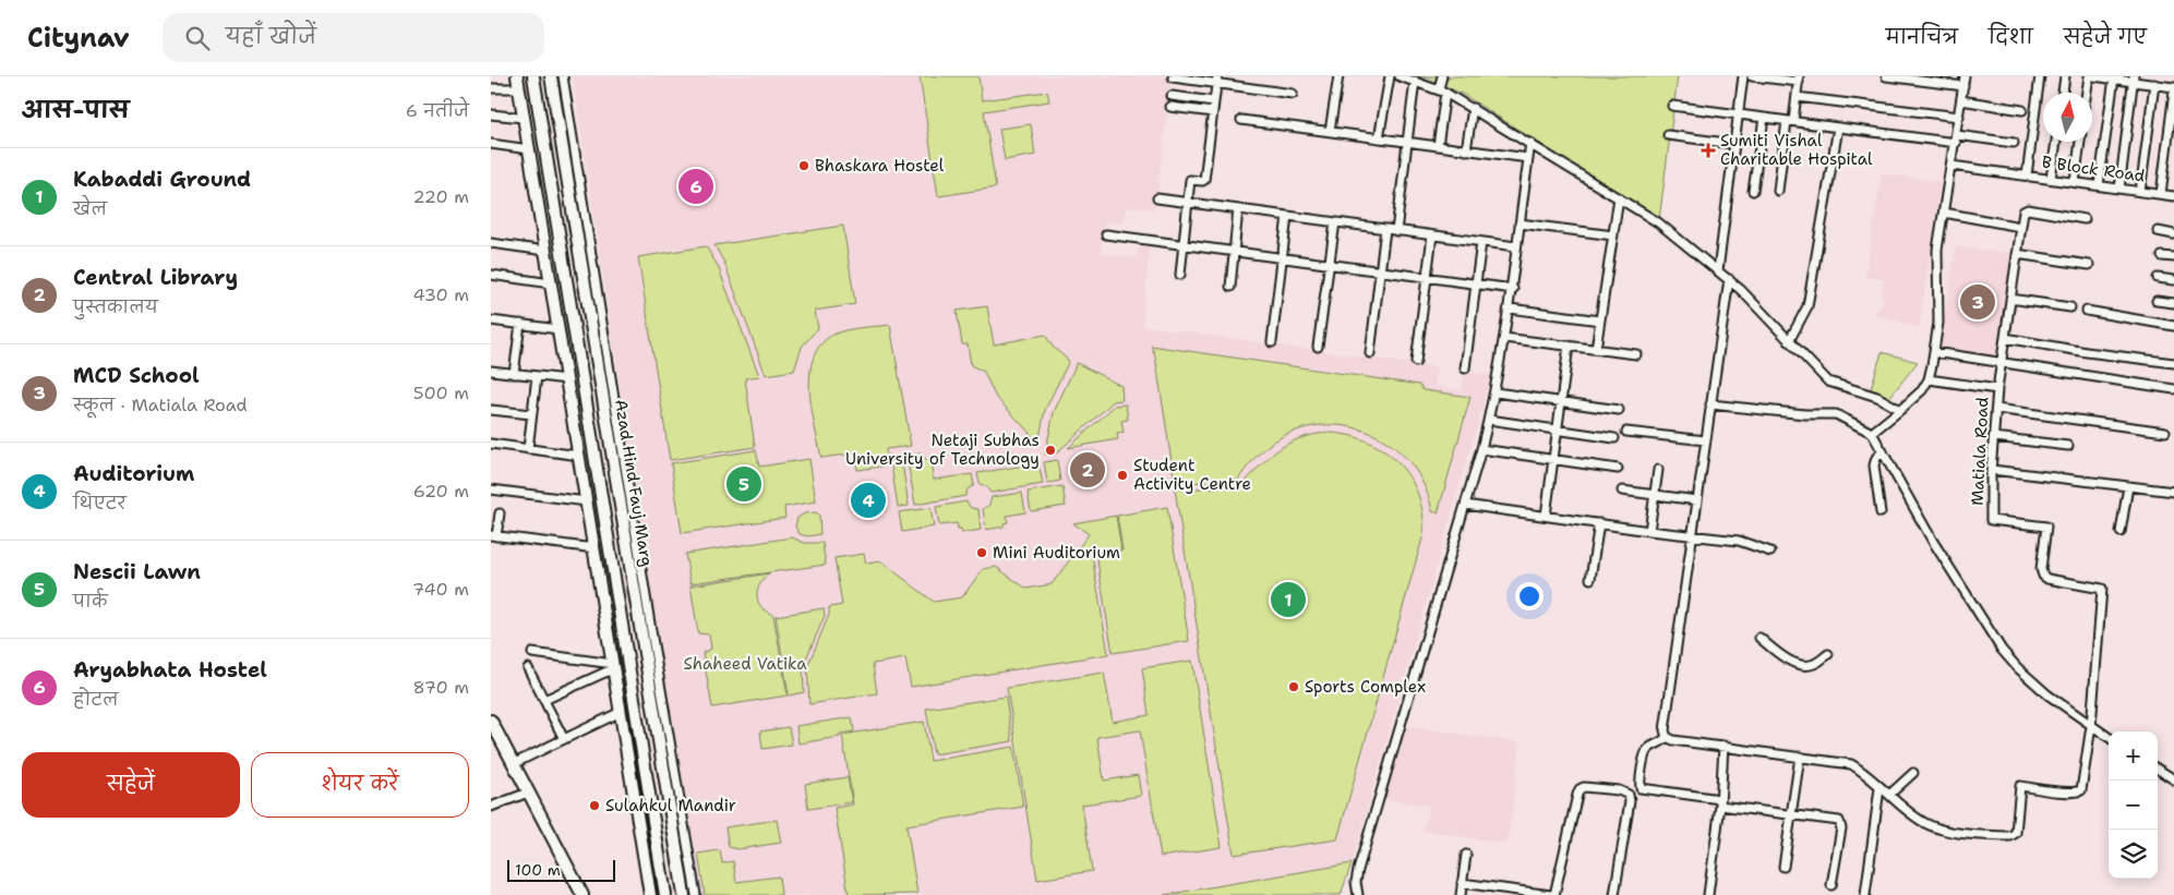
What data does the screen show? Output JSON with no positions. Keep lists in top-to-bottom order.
{
  "streets": {
    "main road": ["Azad Hind Fauj Marg"],
    "street": ["B Block Road", "Matiala Road"]
  },
  "parks": ["Shaheed Vatika"],
  "places": {
    "health": ["Sumiti Vishal Charitable Hospital"],
    "other": [
      "Bhaskara Hostel",
      "Netaji Subhas University of Technology",
      "Student Activity Centre",
      "Mini Auditorium",
      "Sports Complex",
      "Sulahkul Mandir"
    ]
  },
  "scale_bar": "100 m",
  "north": "top",
  "page": {
    "header": "Citynav",
    "search": "यहाँ खोजें",
    "nav": ["मानचित्र", "दिशा", "सहेजे गए"],
    "heading": ["आस-पास", "6 नतीजे"],
    "list": [
      {
        "mark": "1",
        "name": "Kabaddi Ground",
        "note": "खेल",
        "value": "220 m"
      },
      {
        "mark": "2",
        "name": "Central Library",
        "note": "पुस्तकालय",
        "value": "430 m"
      },
      {
        "mark": "3",
        "name": "MCD School",
        "note": "स्कूल · Matiala Road",
        "value": "500 m"
      },
      {
        "mark": "4",
        "name": "Auditorium",
        "note": "थिएटर",
        "value": "620 m"
      },
      {
        "mark": "5",
        "name": "Nescii Lawn",
        "note": "पार्क",
        "value": "740 m"
      },
      {
        "mark": "6",
        "name": "Aryabhata Hostel",
        "note": "होटल",
        "value": "870 m"
      }
    ],
    "pins": [
      "6",
      "3",
      "2",
      "5",
      "4",
      "1"
    ],
    "map_buttons": ["+", "−"],
    "buttons": ["सहेजें", "शेयर करें"],
    "scale": "100 m"
  }
}
